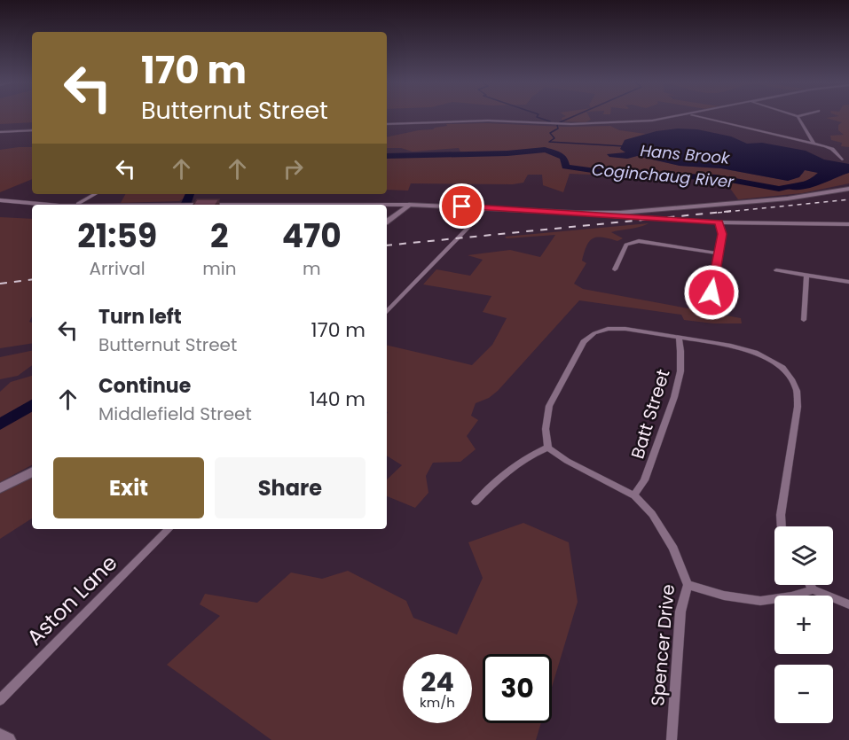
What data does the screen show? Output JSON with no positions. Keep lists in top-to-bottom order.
{
  "streets": {
    "street": ["Batt Street", "Aston Lane", "Spencer Drive"]
  },
  "crossings": [
    ["Batt Street", "Spencer Drive"]
  ],
  "water": ["Hans Brook", "Coginchaug River"],
  "page": {
    "turn": ["170 m", "Butternut Street"],
    "eta": [
      "21:59",
      "Arrival",
      "2",
      "min",
      "470",
      "m"
    ],
    "list": [
      {
        "name": "Turn left",
        "note": "Butternut Street",
        "value": "170 m"
      },
      {
        "name": "Continue",
        "note": "Middlefield Street",
        "value": "140 m"
      }
    ],
    "buttons": ["Exit", "Share"],
    "map_buttons": ["+", "−"],
    "speed": "24 km/h",
    "limit": "30"
  }
}
